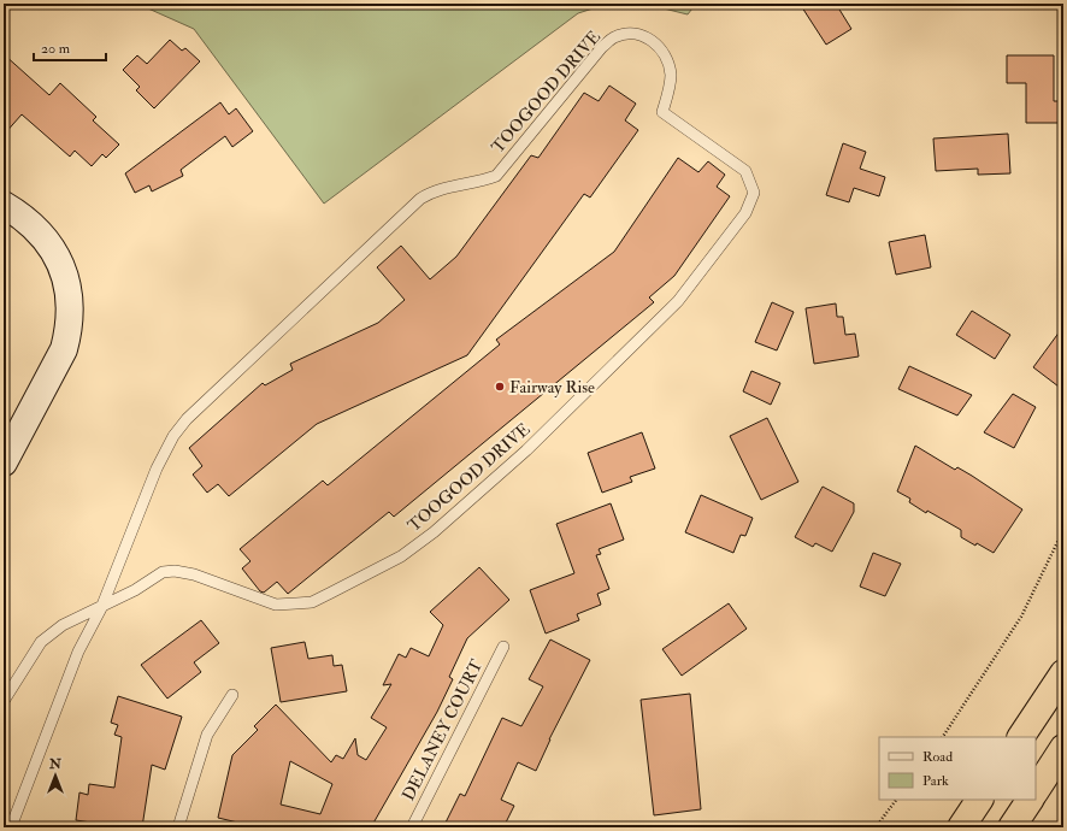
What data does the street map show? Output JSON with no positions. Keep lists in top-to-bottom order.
{
  "streets": {
    "lane": ["TOOGOOD DRIVE", "DELANEY COURT"]
  },
  "places": ["Fairway Rise"],
  "legend": ["Road", "Park"],
  "scale_bar": "20 m",
  "north": "top"
}
